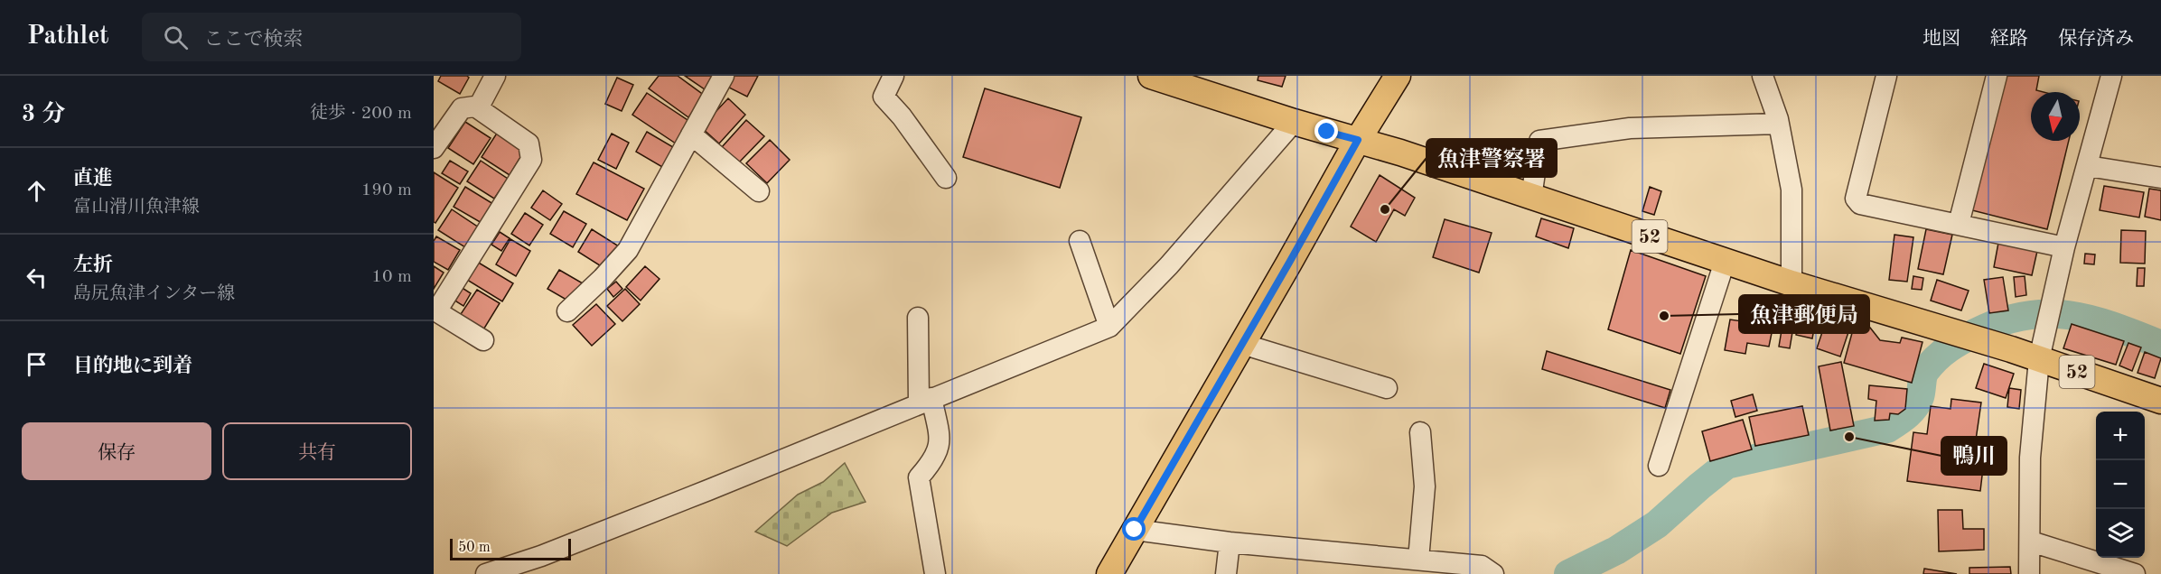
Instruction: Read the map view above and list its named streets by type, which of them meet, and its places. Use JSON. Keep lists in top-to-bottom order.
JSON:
{
  "streets": {
    "main road": ["52"]
  },
  "places": ["魚津警察署", "魚津郵便局", "鴨川"],
  "scale_bar": "50 m",
  "north": "bottom",
  "page": {
    "header": "Pathlet",
    "search": "ここで検索",
    "nav": ["地図", "経路", "保存済み"],
    "heading": ["3 分", "徒歩 · 200 m"],
    "list": [
      ["直進", "富山滑川魚津線", "190 m"],
      ["左折", "島尻魚津インター線", "10 m"],
      "目的地に到着"
    ],
    "buttons": ["保存", "共有"],
    "map_buttons": ["+", "−"],
    "scale": "50 m"
  }
}
